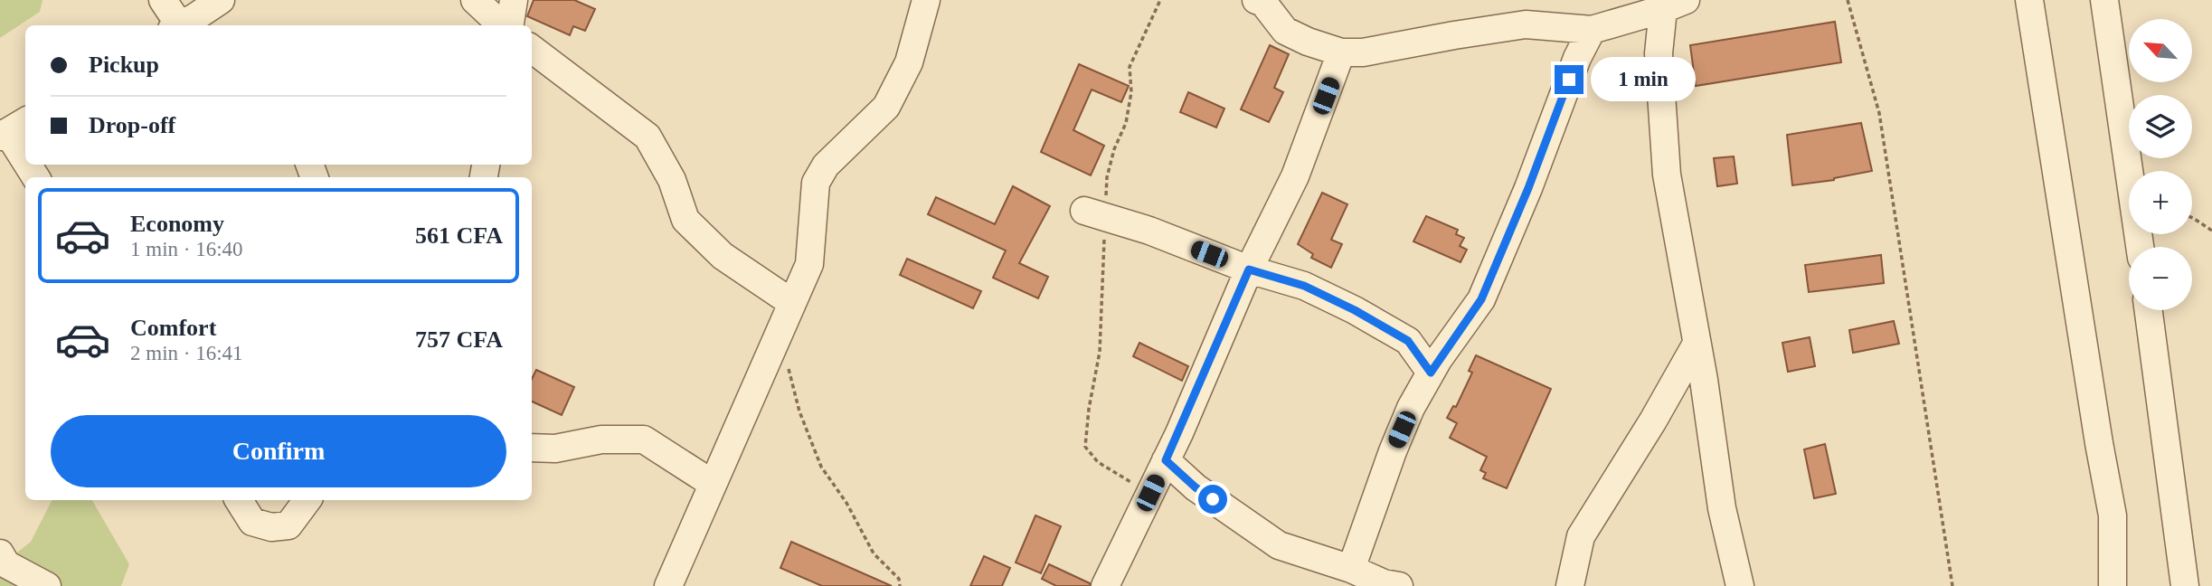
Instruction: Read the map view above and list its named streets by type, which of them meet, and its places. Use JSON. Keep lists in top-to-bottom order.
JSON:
{
  "north": "top left",
  "page": {
    "map_buttons": ["+", "−"],
    "banner": ["Pickup", "Drop-off"],
    "bubble": "1 min",
    "list": [
      {
        "name": "Economy",
        "note": "1 min · 16:40",
        "value": "561 CFA"
      },
      {
        "name": "Comfort",
        "note": "2 min · 16:41",
        "value": "757 CFA"
      }
    ],
    "buttons": "Confirm"
  }
}
